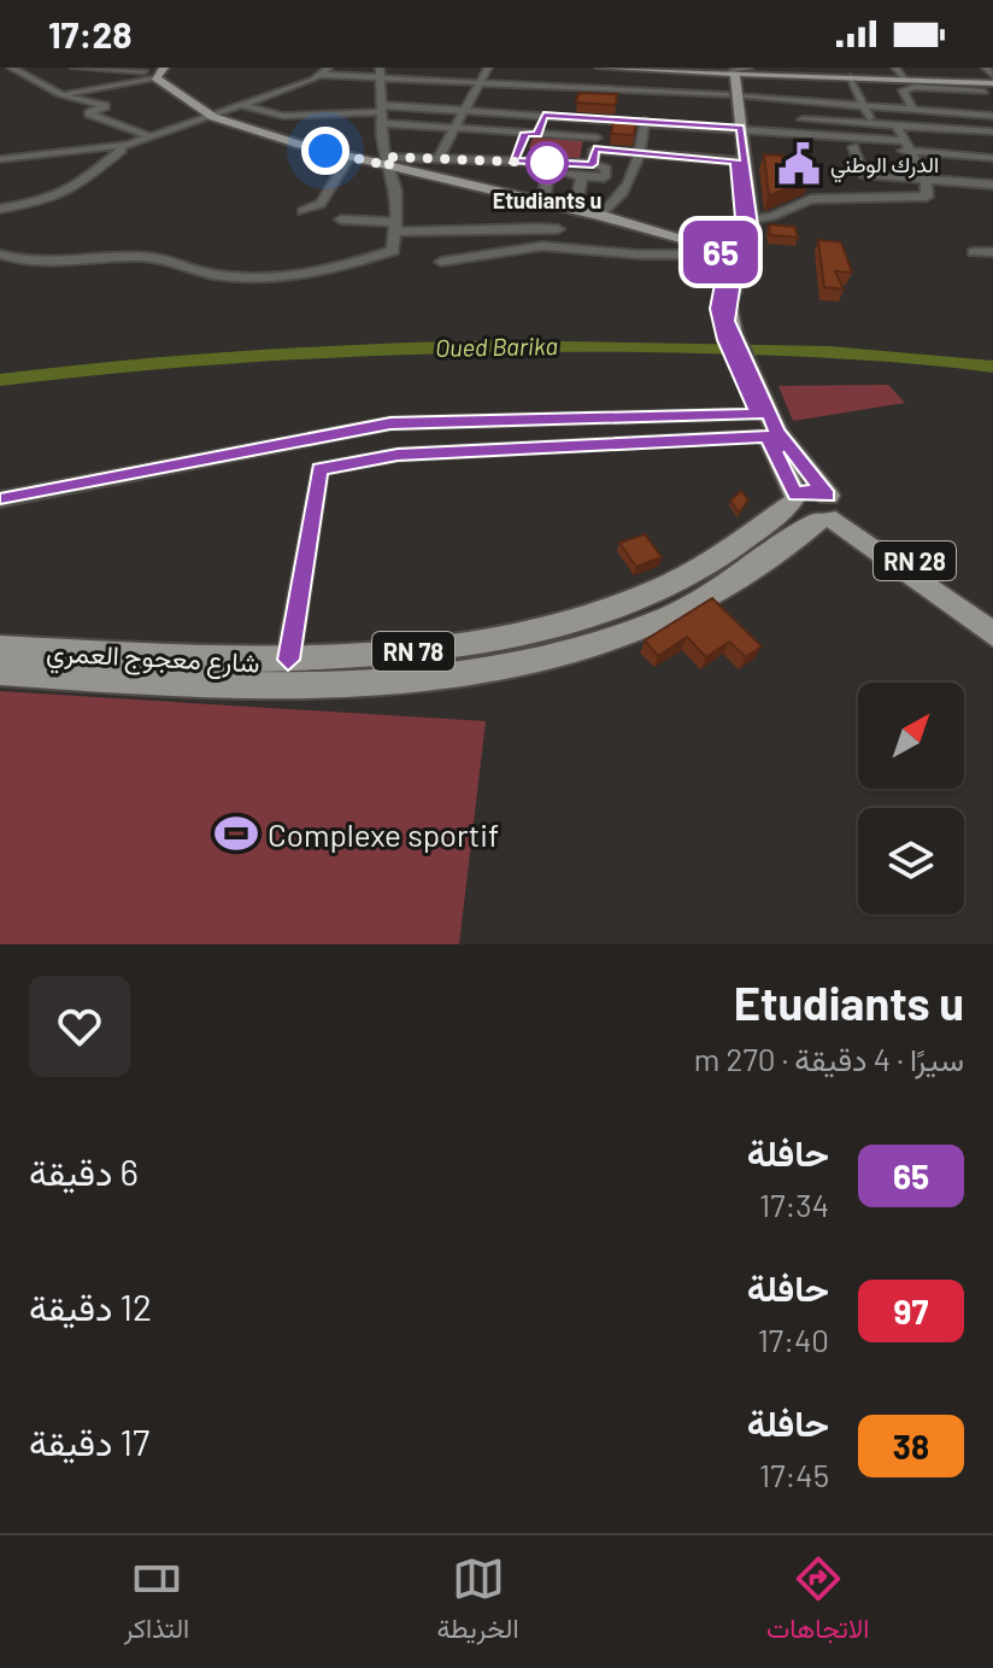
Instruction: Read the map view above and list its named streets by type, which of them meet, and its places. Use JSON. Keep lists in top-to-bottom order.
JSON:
{
  "streets": {
    "main road": ["RN 28", "RN 78", "شارع معجوج العمري"]
  },
  "crossings": [
    ["RN 28", "RN 78"],
    ["RN 28", "شارع معجوج العمري"],
    ["RN 78", "شارع معجوج العمري"]
  ],
  "water": ["Oued Barika"],
  "places": {
    "other": ["Etudiants u"],
    "public building": ["الدرك الوطني"],
    "sports": ["Complexe sportif"]
  },
  "lines": ["bus line 65"],
  "north": "top right",
  "page": {
    "status": "17:28",
    "on_map": "65",
    "heading": ["Etudiants u", "سيرًا · 4 دقيقة · 270 m"],
    "list": [
      {
        "mark": "65",
        "name": "حافلة",
        "note": "17:34",
        "value": "6 دقيقة"
      },
      {
        "mark": "97",
        "name": "حافلة",
        "note": "17:40",
        "value": "12 دقيقة"
      },
      {
        "mark": "38",
        "name": "حافلة",
        "note": "17:45",
        "value": "17 دقيقة"
      }
    ],
    "tabs": ["الاتجاهات", "الخريطة", "التذاكر"]
  }
}
